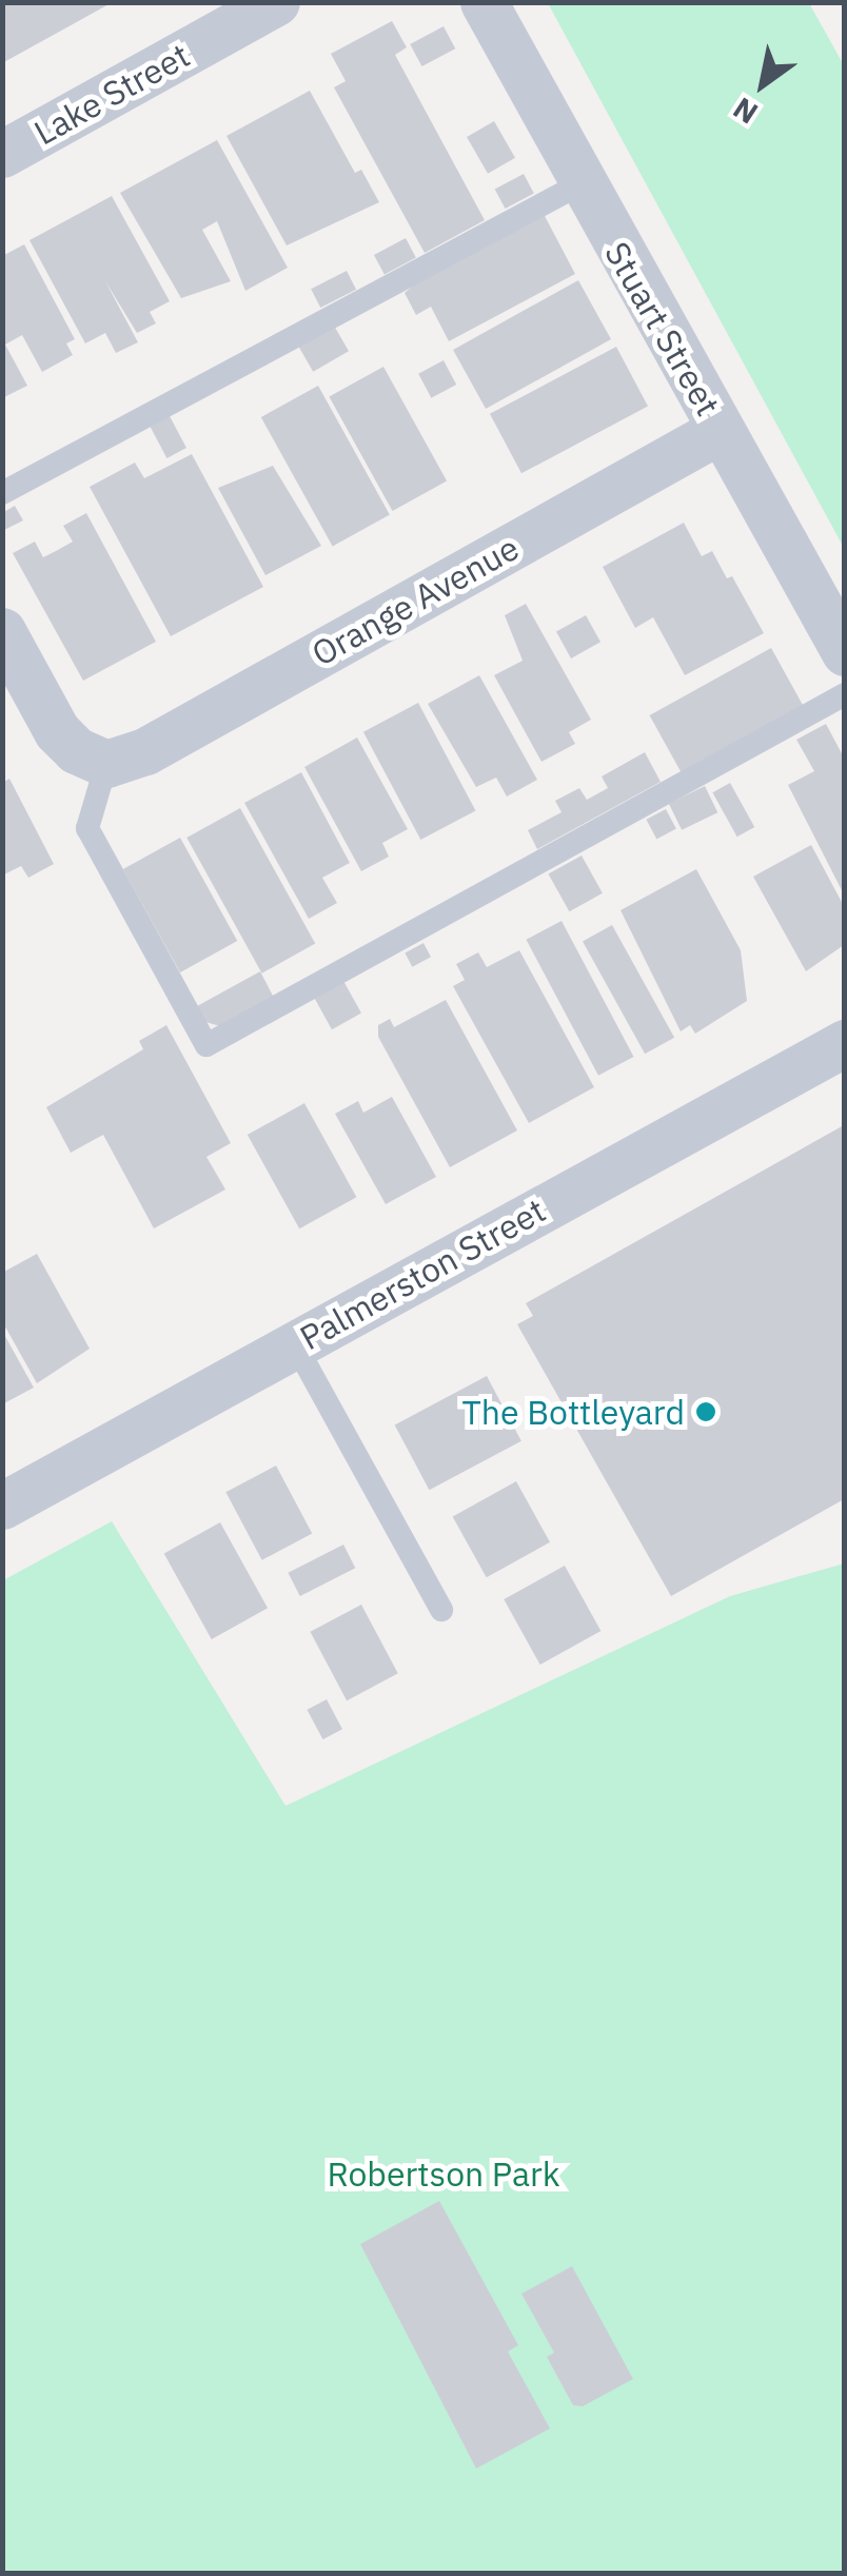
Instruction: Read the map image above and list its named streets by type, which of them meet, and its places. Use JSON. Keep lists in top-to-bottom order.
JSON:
{
  "streets": {
    "street": [
      "Lake Street",
      "Stuart Street",
      "Orange Avenue",
      "Palmerston Street"
    ]
  },
  "crossings": [
    ["Stuart Street", "Orange Avenue"]
  ],
  "parks": ["Robertson Park"],
  "places": ["The Bottleyard"],
  "north": "bottom left"
}
